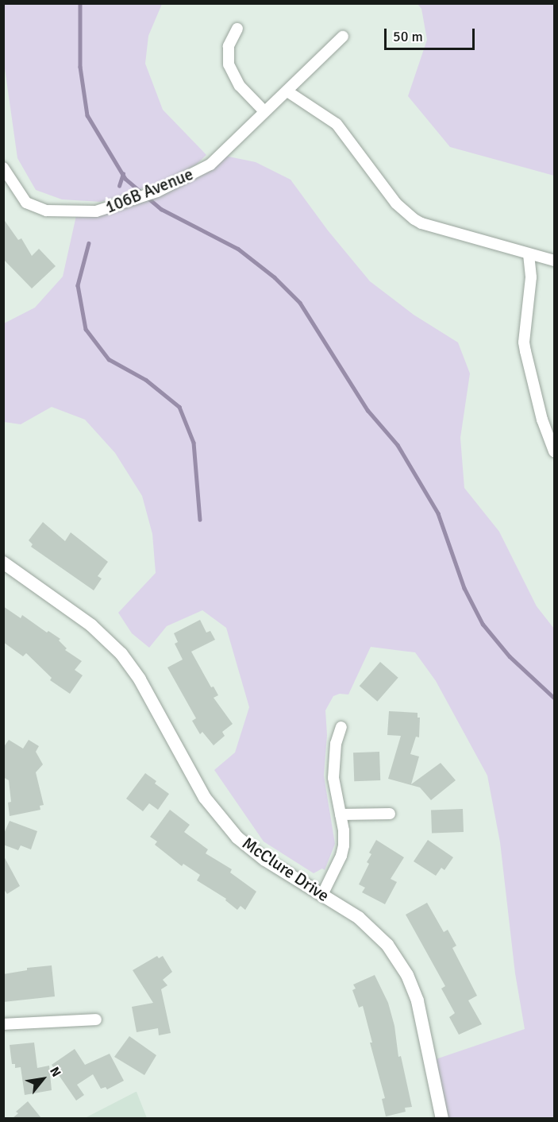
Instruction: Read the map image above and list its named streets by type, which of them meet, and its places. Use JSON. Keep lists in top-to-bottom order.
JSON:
{
  "streets": {
    "street": ["106B Avenue", "McClure Drive"]
  },
  "scale_bar": "50 m",
  "north": "top right"
}
